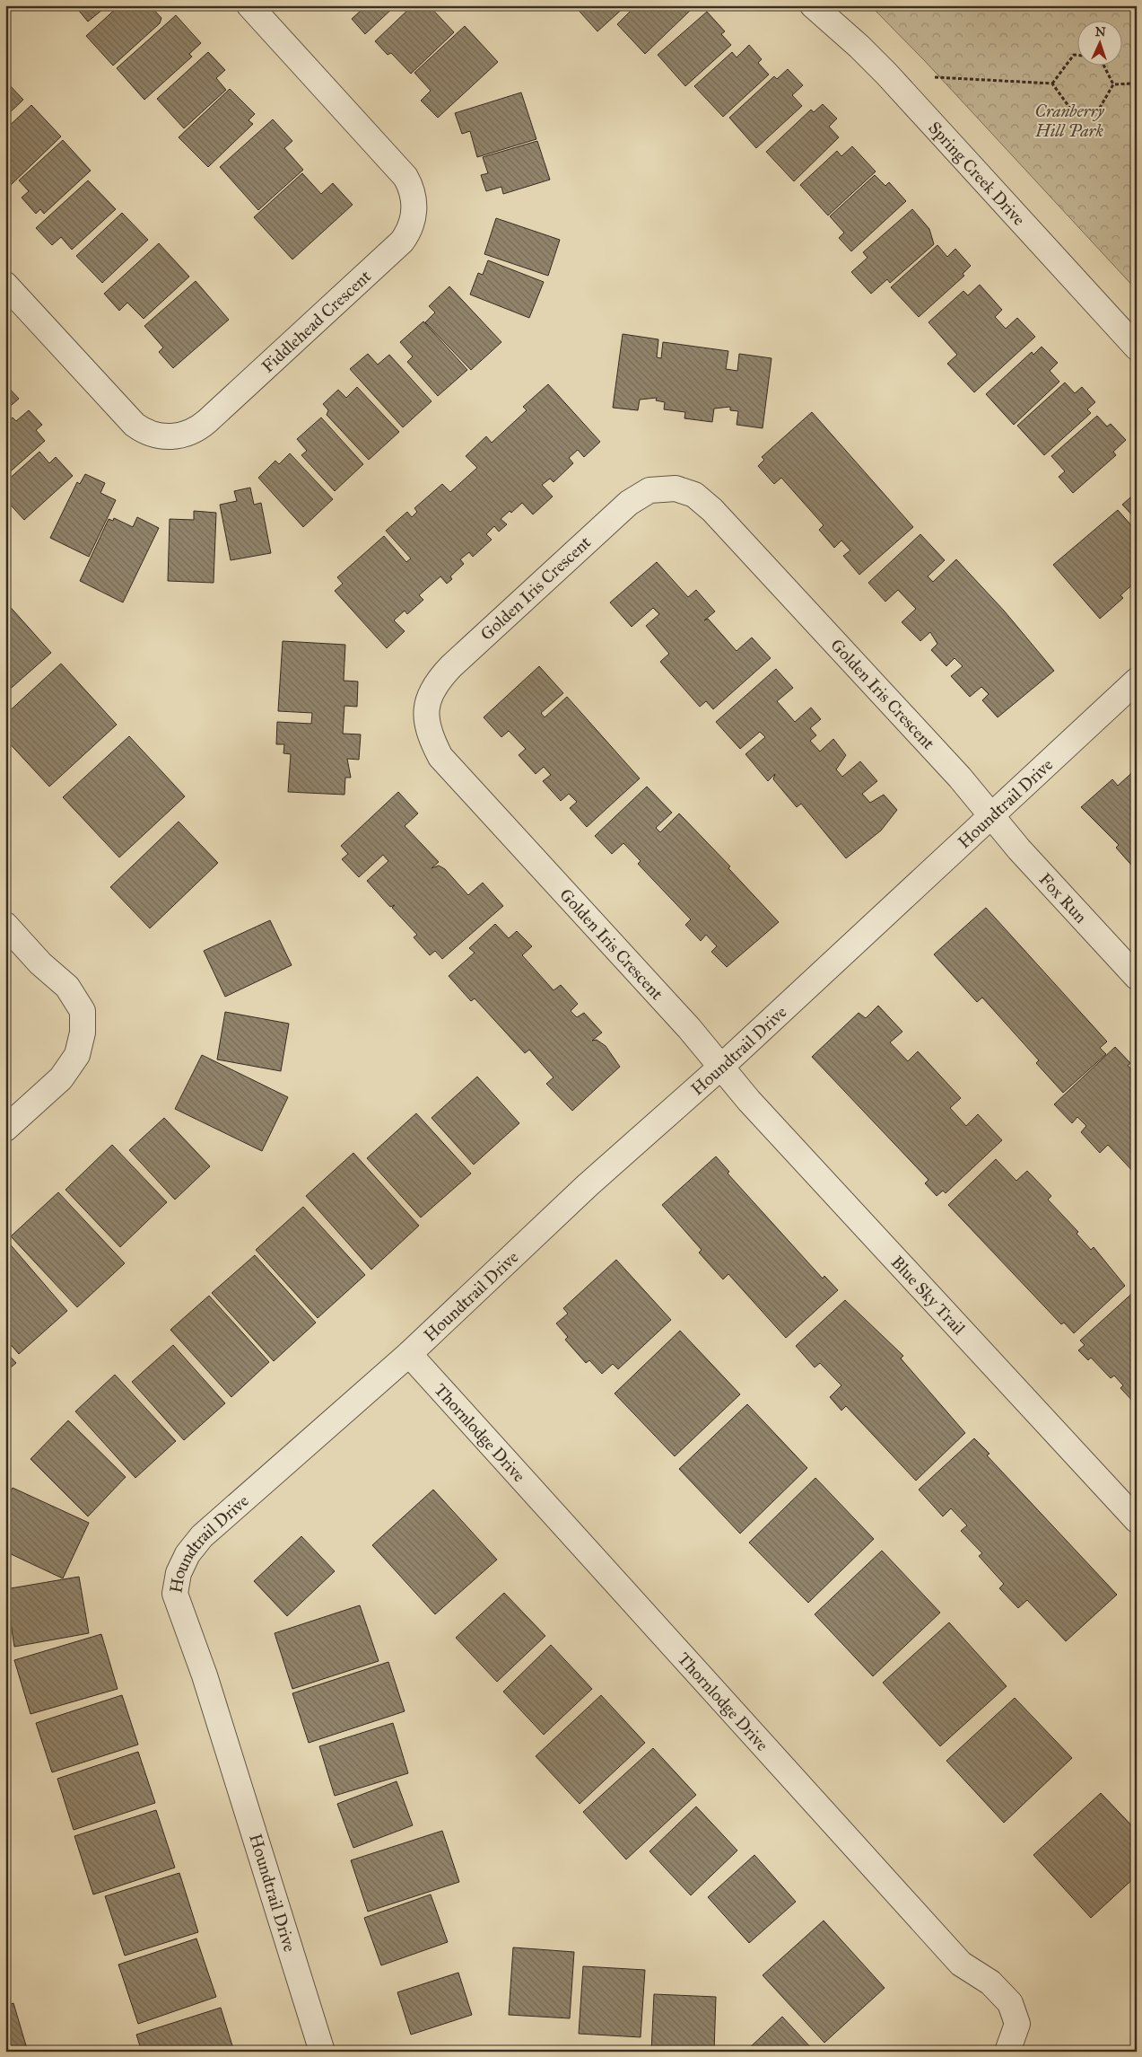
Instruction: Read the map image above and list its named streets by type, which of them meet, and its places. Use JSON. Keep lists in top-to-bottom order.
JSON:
{
  "streets": {
    "street": [
      "Spring Creek Drive",
      "Fiddlehead Crescent",
      "Golden Iris Crescent",
      "Houndtrail Drive",
      "Fox Run",
      "Blue Sky Trail",
      "Thornlodge Drive"
    ]
  },
  "crossings": [
    ["Golden Iris Crescent", "Houndtrail Drive"],
    ["Golden Iris Crescent", "Fox Run"],
    ["Golden Iris Crescent", "Blue Sky Trail"],
    ["Houndtrail Drive", "Fox Run"],
    ["Houndtrail Drive", "Blue Sky Trail"],
    ["Houndtrail Drive", "Thornlodge Drive"]
  ],
  "parks": ["Cranberry Hill Park"],
  "north": "top"
}
